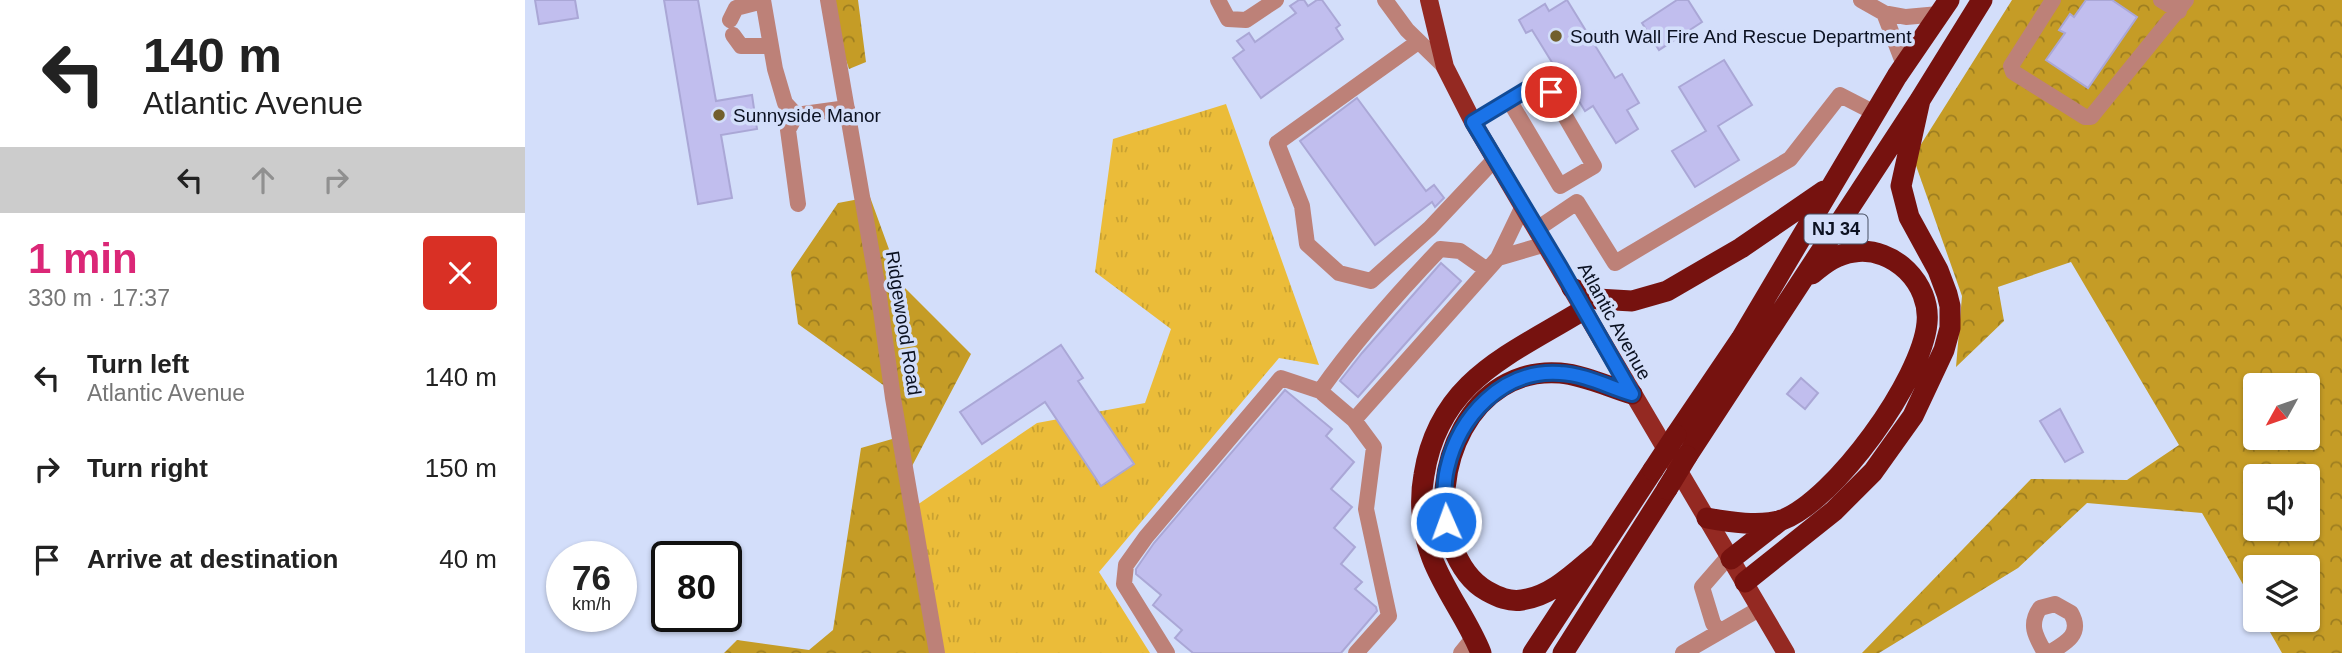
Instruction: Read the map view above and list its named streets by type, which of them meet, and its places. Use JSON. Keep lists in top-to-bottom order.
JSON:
{
  "streets": {
    "highway": ["NJ 34"],
    "main road": ["Atlantic Avenue"],
    "street": ["Ridgewood Road"]
  },
  "places": ["South Wall Fire And Rescue Department", "Sunnyside Manor"],
  "north": "bottom left",
  "page": {
    "turn": ["140 m", "Atlantic Avenue"],
    "heading": ["1 min", "330 m · 17:37"],
    "list": [
      {
        "name": "Turn left",
        "note": "Atlantic Avenue",
        "value": "140 m"
      },
      {
        "name": "Turn right",
        "value": "150 m"
      },
      {
        "name": "Arrive at destination",
        "value": "40 m"
      }
    ],
    "speed": "76 km/h",
    "limit": "80"
  }
}
